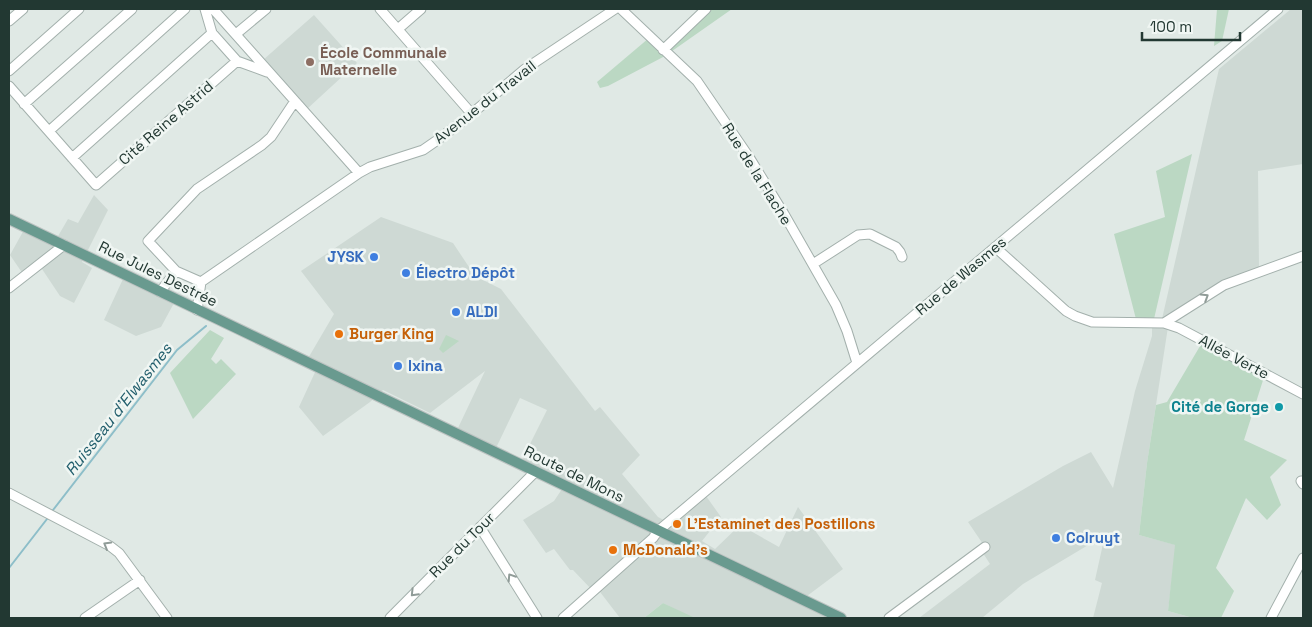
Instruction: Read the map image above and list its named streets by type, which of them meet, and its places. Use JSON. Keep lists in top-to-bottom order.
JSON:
{
  "streets": {
    "main road": ["Rue Jules Destrée", "Route de Mons"],
    "street": [
      "Avenue du Travail",
      "Cité Reine Astrid",
      "Rue de la Flache",
      "Rue de Wasmes",
      "Allée Verte",
      "Rue du Tour"
    ]
  },
  "crossings": [
    ["Rue de la Flache", "Rue de Wasmes"],
    ["Rue Jules Destrée", "Route de Mons"],
    ["Rue de Wasmes", "Route de Mons"],
    ["Route de Mons", "Rue du Tour"]
  ],
  "one_way": ["Rue du Tour"],
  "water": ["Ruisseau d'Elwasmes"],
  "places": [
    "École Communale Maternelle",
    "JYSK",
    "Électro Dépôt",
    "ALDI",
    "Burger King",
    "Ixina",
    "Cité de Gorge",
    "L'Estaminet des Postillons",
    "Colruyt",
    "McDonald's"
  ],
  "scale_bar": "100 m"
}
